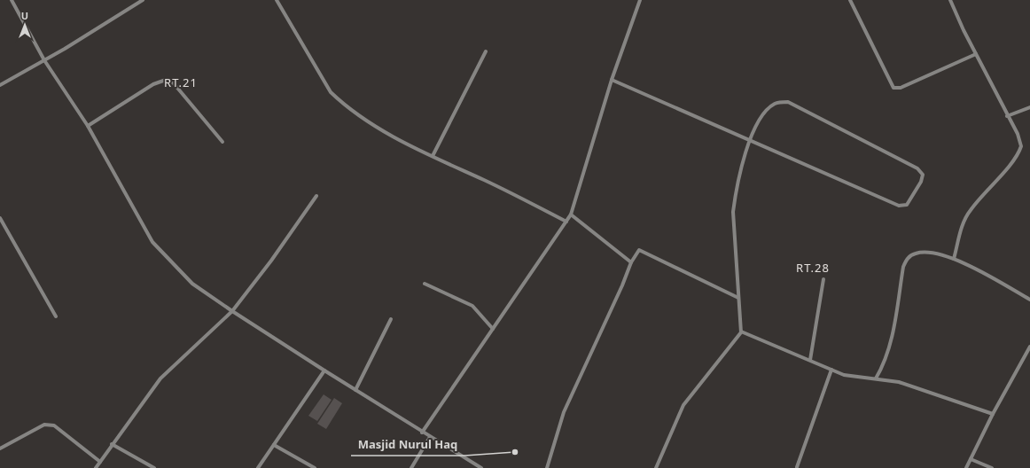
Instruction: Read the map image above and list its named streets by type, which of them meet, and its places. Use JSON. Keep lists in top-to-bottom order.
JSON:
{
  "districts": ["RT.21", "RT.28"],
  "places": ["Masjid Nurul Haq"],
  "north": "top"
}
